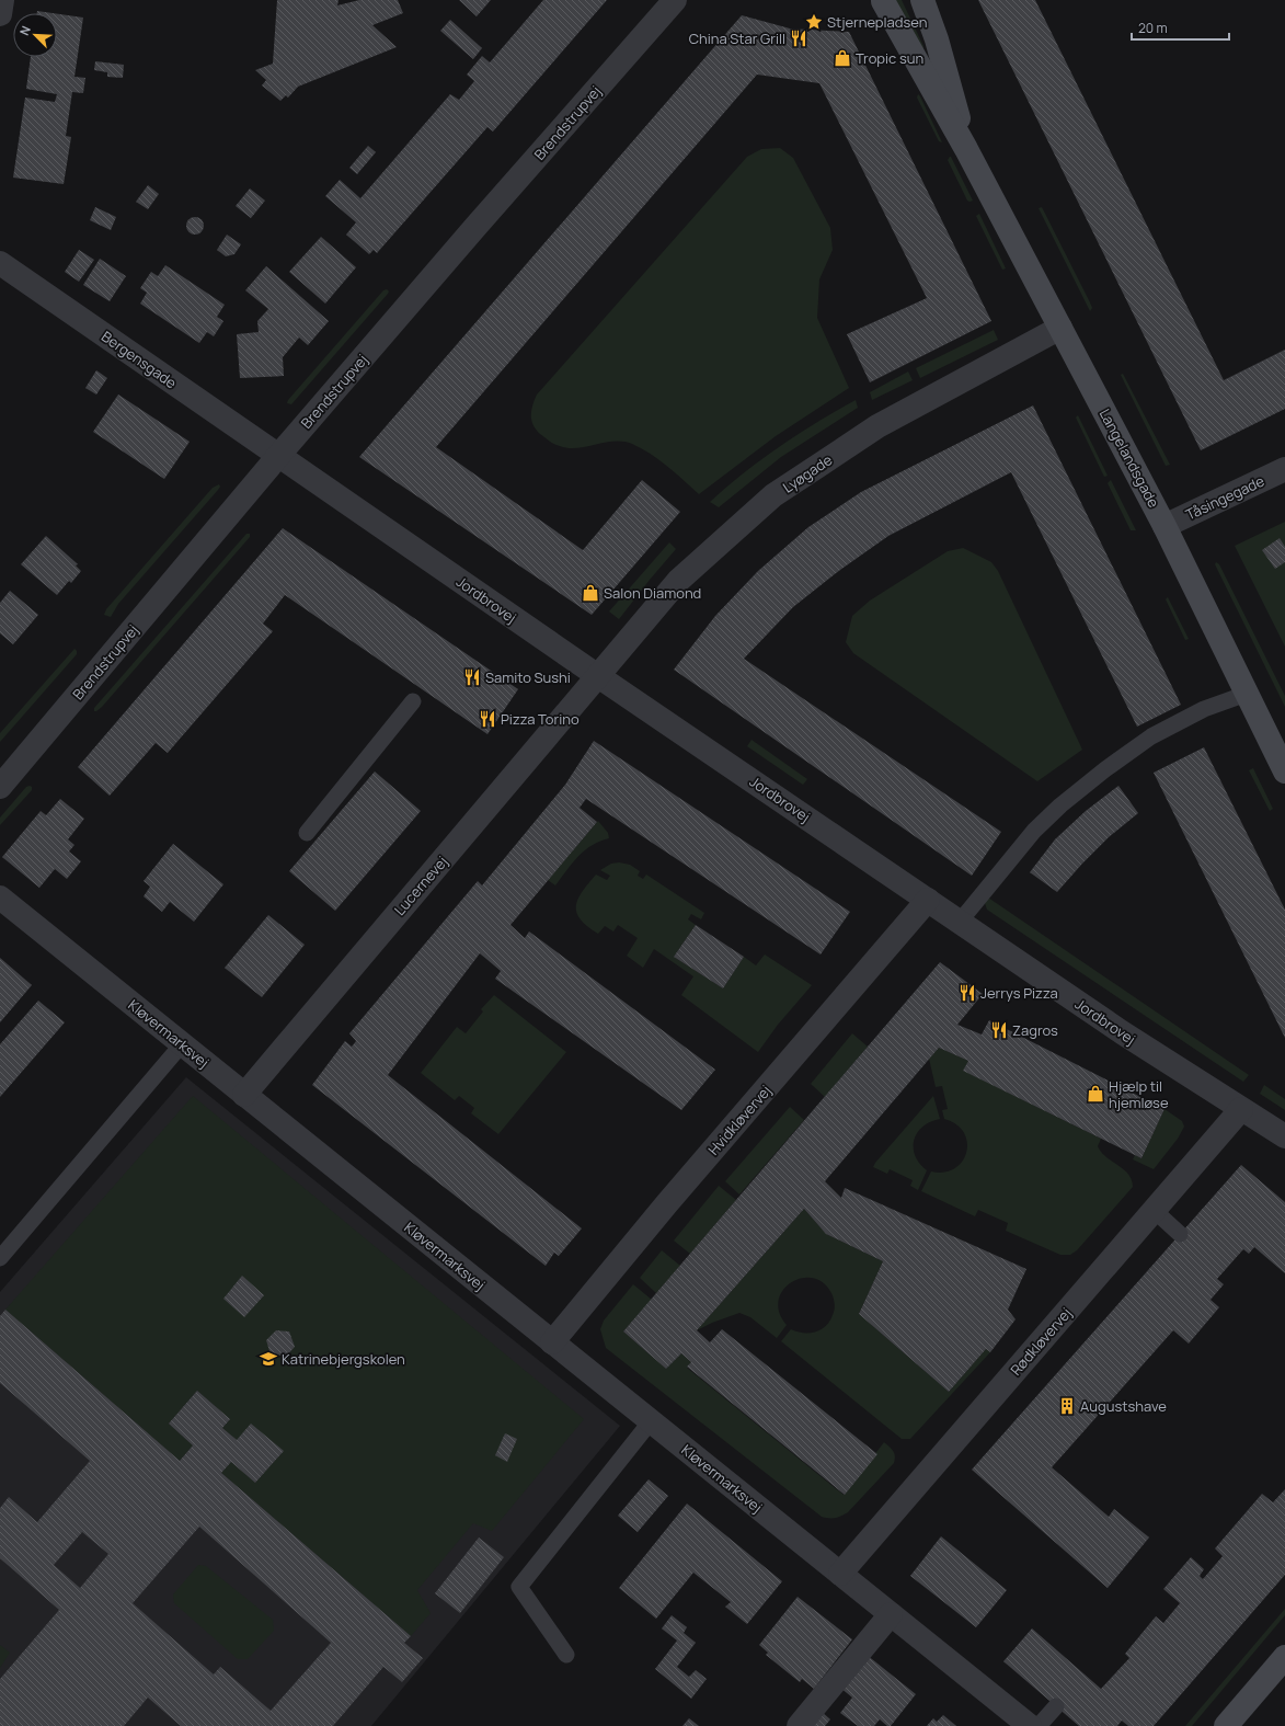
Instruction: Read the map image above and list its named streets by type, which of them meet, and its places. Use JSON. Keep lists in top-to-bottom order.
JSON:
{
  "streets": {
    "street": [
      "Brendstrupvej",
      "Bergensgade",
      "Langelandsgade",
      "Lyøgade",
      "Tåsingegade",
      "Jordbrovej",
      "Lucernevej",
      "Kløvermarksvej",
      "Hvidkløvervej",
      "Rødkløvervej"
    ]
  },
  "crossings": [
    ["Brendstrupvej", "Bergensgade"],
    ["Brendstrupvej", "Jordbrovej"],
    ["Bergensgade", "Jordbrovej"],
    ["Langelandsgade", "Lyøgade"],
    ["Langelandsgade", "Tåsingegade"],
    ["Lyøgade", "Jordbrovej"],
    ["Lyøgade", "Lucernevej"],
    ["Jordbrovej", "Lucernevej"],
    ["Jordbrovej", "Hvidkløvervej"],
    ["Jordbrovej", "Rødkløvervej"],
    ["Lucernevej", "Kløvermarksvej"],
    ["Kløvermarksvej", "Hvidkløvervej"],
    ["Kløvermarksvej", "Rødkløvervej"]
  ],
  "places": {
    "place": ["Stjernepladsen"],
    "restaurant": [
      "China Star Grill",
      "Samito Sushi",
      "Pizza Torino",
      "Jerrys Pizza",
      "Zagros"
    ],
    "shop": ["Tropic sun", "Salon Diamond", "Hjælp til hjemløse"],
    "school or university": ["Katrinebjergskolen"],
    "building": ["Augustshave"]
  },
  "scale_bar": "20 m",
  "north": "top left"
}
